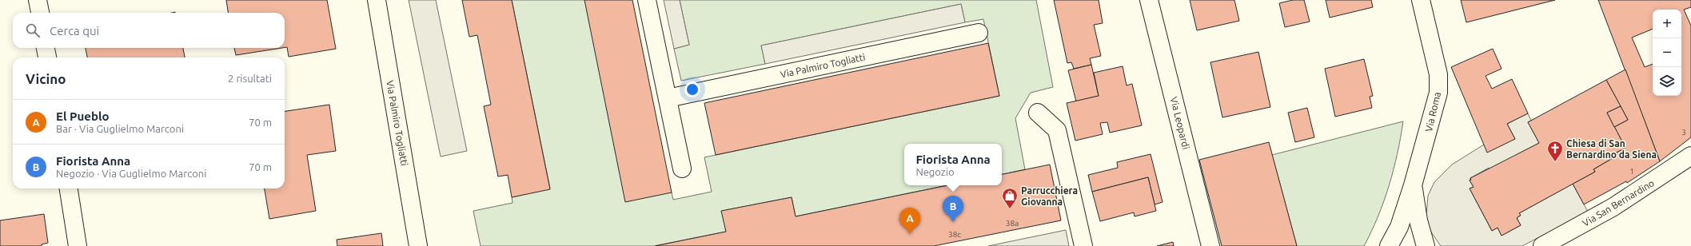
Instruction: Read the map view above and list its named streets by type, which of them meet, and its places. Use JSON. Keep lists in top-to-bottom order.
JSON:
{
  "streets": {
    "street": [
      "Via Palmiro Togliatti",
      "Via Roma",
      "Via Leopardi",
      "Via San Bernardino"
    ]
  },
  "places": {
    "church": ["Chiesa di San Bernardino da Siena"],
    "shop": ["Parrucchiera Giovanna"]
  },
  "house_numbers": [
    "3",
    "1",
    "38a",
    "38c"
  ],
  "page": {
    "map_buttons": ["+", "−"],
    "search": "Cerca qui",
    "heading": ["Vicino", "2 risultati"],
    "list": [
      {
        "mark": "A",
        "name": "El Pueblo",
        "note": "Bar · Via Guglielmo Marconi",
        "value": "70 m"
      },
      {
        "mark": "B",
        "name": "Fiorista Anna",
        "note": "Negozio · Via Guglielmo Marconi",
        "value": "70 m"
      }
    ],
    "popup": ["Fiorista Anna", "Negozio"],
    "pins": ["B", "A"]
  }
}
